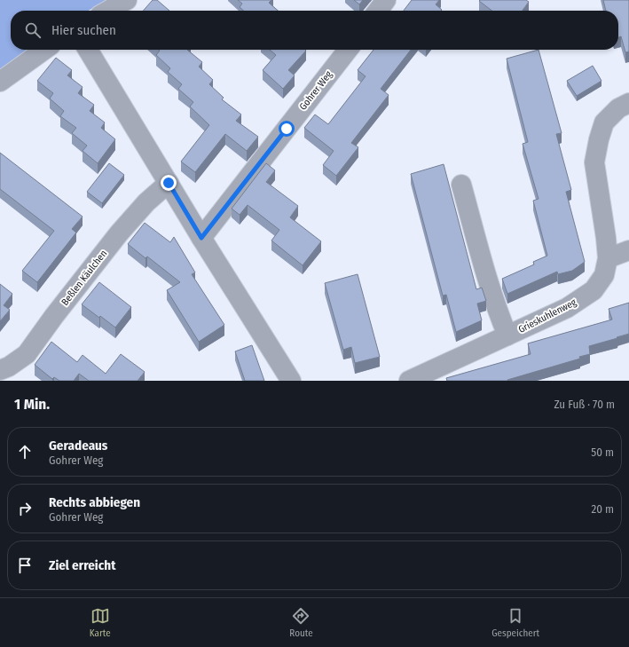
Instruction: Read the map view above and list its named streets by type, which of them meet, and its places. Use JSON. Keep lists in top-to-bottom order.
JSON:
{
  "streets": {
    "street": ["Gohrer Weg", "Beßlen Käulchen", "Grieskuhlenweg"]
  },
  "page": {
    "search": "Hier suchen",
    "heading": ["1 Min.", "Zu Fuß · 70 m"],
    "list": [
      ["Geradeaus", "Gohrer Weg", "50 m"],
      ["Rechts abbiegen", "Gohrer Weg", "20 m"],
      "Ziel erreicht"
    ],
    "nav": ["Karte", "Route", "Gespeichert"]
  }
}
